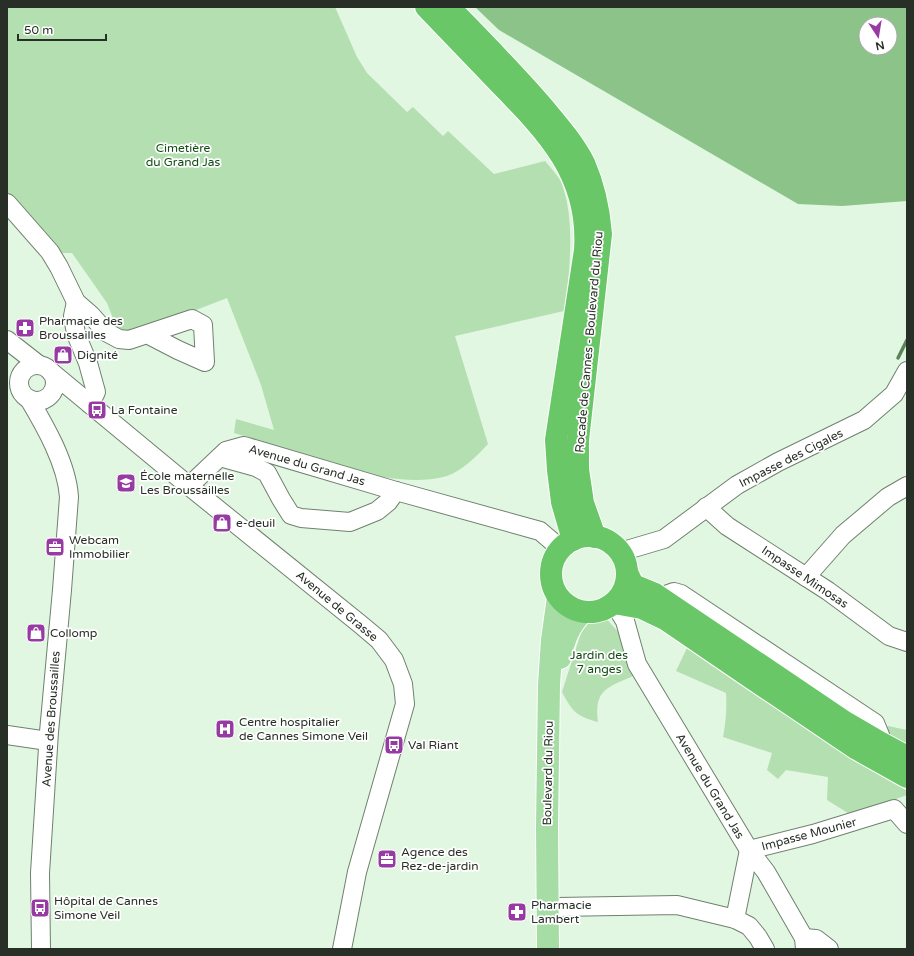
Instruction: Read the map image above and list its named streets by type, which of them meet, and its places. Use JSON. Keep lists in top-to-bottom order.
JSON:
{
  "streets": {
    "highway": ["Rocade de Cannes - Boulevard du Riou"],
    "main road": ["Boulevard du Riou"],
    "street": [
      "Impasse des Cigales",
      "Avenue du Grand Jas",
      "Impasse Mimosas",
      "Avenue de Grasse",
      "Avenue des Broussailles",
      "Impasse Mounier"
    ]
  },
  "crossings": [
    ["Rocade de Cannes - Boulevard du Riou", "Impasse des Cigales"],
    ["Rocade de Cannes - Boulevard du Riou", "Avenue du Grand Jas"],
    ["Rocade de Cannes - Boulevard du Riou", "Boulevard du Riou"],
    ["Impasse des Cigales", "Avenue du Grand Jas"],
    ["Impasse des Cigales", "Impasse Mimosas"],
    ["Impasse des Cigales", "Boulevard du Riou"],
    ["Avenue du Grand Jas", "Avenue de Grasse"],
    ["Avenue du Grand Jas", "Boulevard du Riou"],
    ["Avenue du Grand Jas", "Impasse Mounier"],
    ["Avenue de Grasse", "Avenue des Broussailles"]
  ],
  "parks": ["Cimetière du Grand Jas", "Jardin des 7 anges"],
  "places": {
    "pharmacy": ["Pharmacie des Broussailles", "Pharmacie Lambert"],
    "shop": ["Dignité", "e-deuil", "Collomp"],
    "bus stop": ["La Fontaine", "Val Riant", "Hôpital de Cannes Simone Veil"],
    "school or university": ["École maternelle Les Broussailles"],
    "office": ["Webcam Immobilier", "Agence des Rez-de-jardin"],
    "hospital": ["Centre hospitalier de Cannes Simone Veil"]
  },
  "scale_bar": "50 m",
  "north": "bottom"
}
